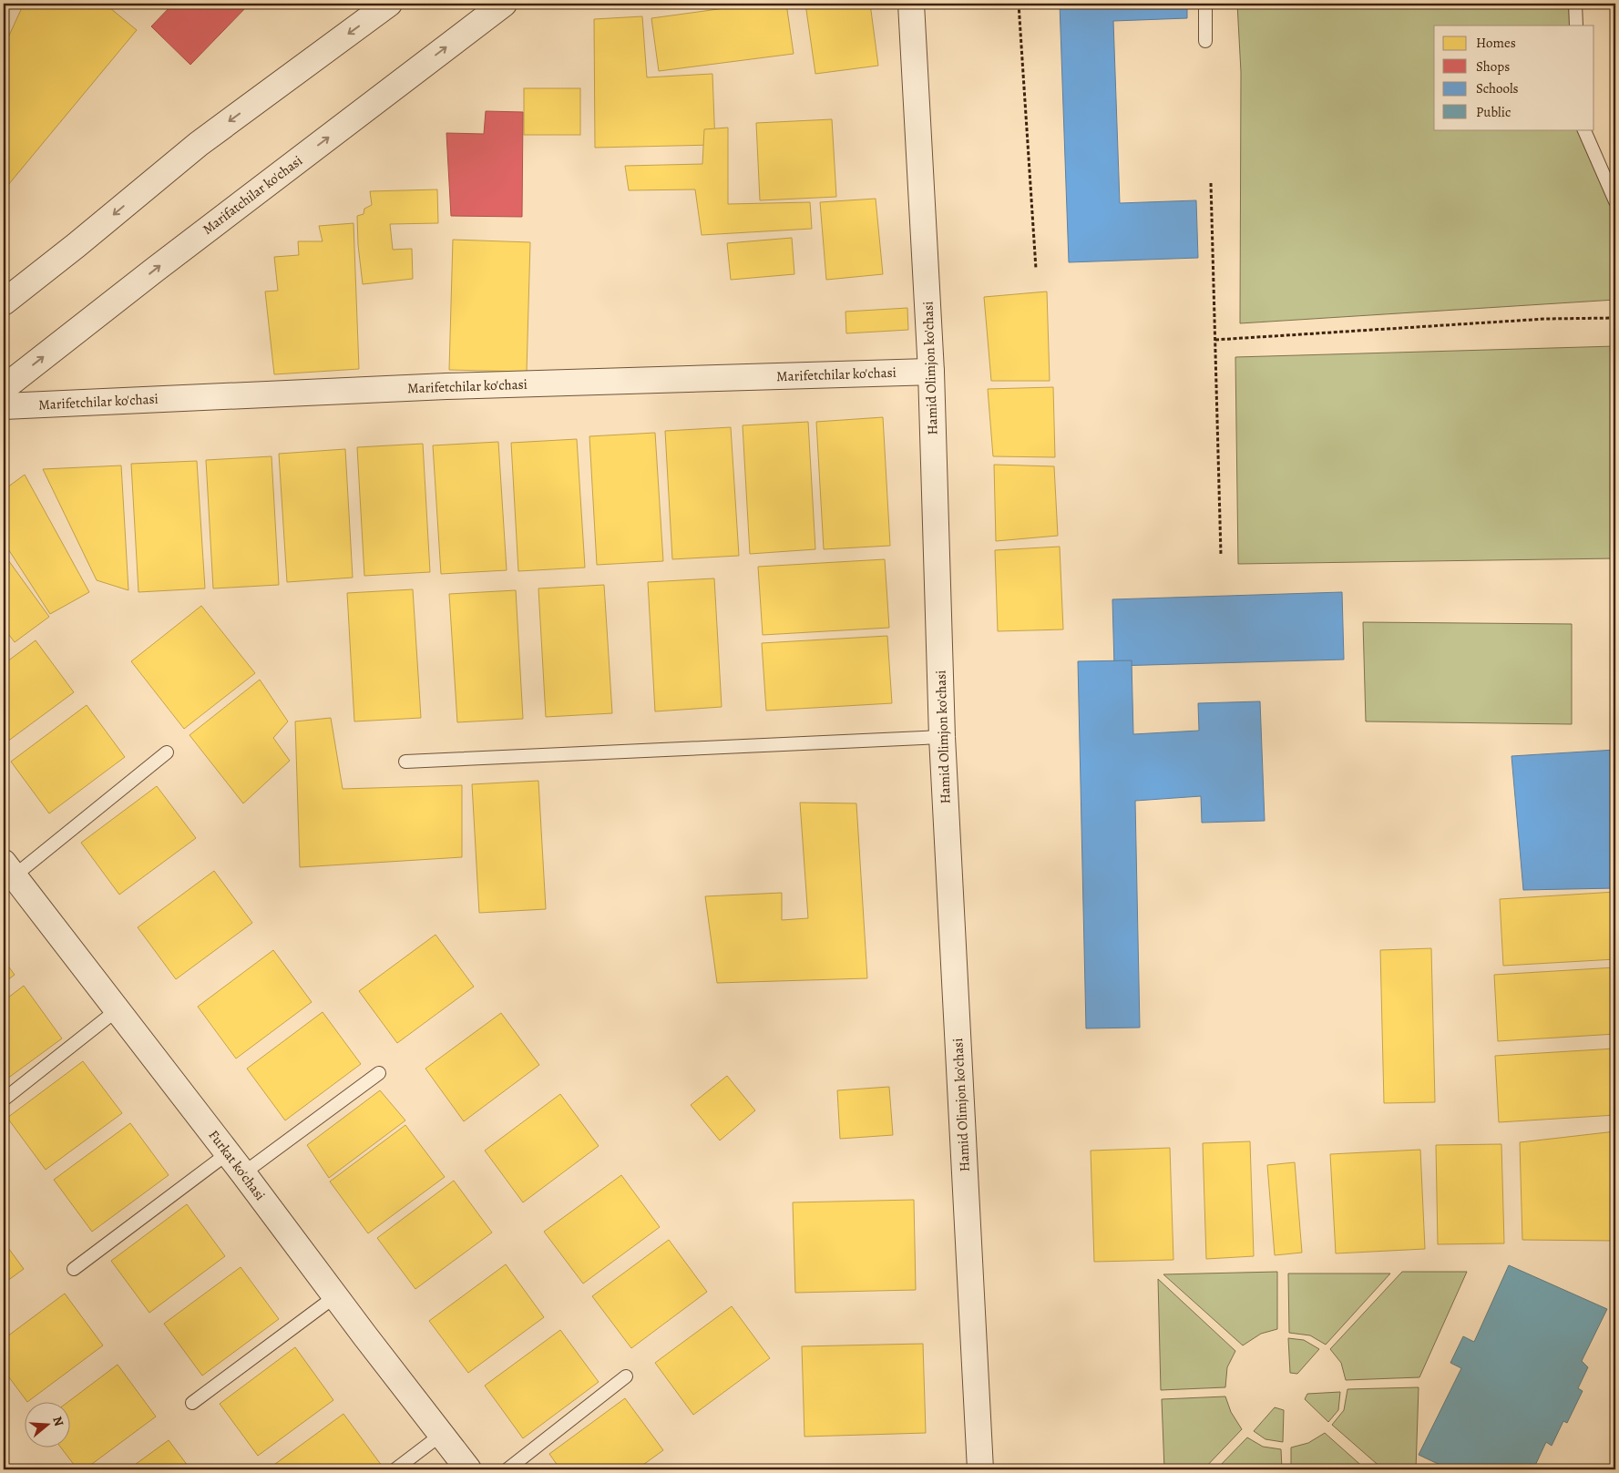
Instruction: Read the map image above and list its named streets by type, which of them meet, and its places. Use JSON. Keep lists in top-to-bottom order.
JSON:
{
  "streets": {
    "street": [
      "Marifatchilar ko'chasi",
      "Hamid Olimjon ko'chasi",
      "Marifetchilar ko'chasi",
      "Furkat ko'chasi"
    ]
  },
  "crossings": [
    ["Hamid Olimjon ko'chasi", "Marifetchilar ko'chasi"]
  ],
  "legend": [
    "Homes",
    "Shops",
    "Schools",
    "Public"
  ],
  "north": "right"
}
